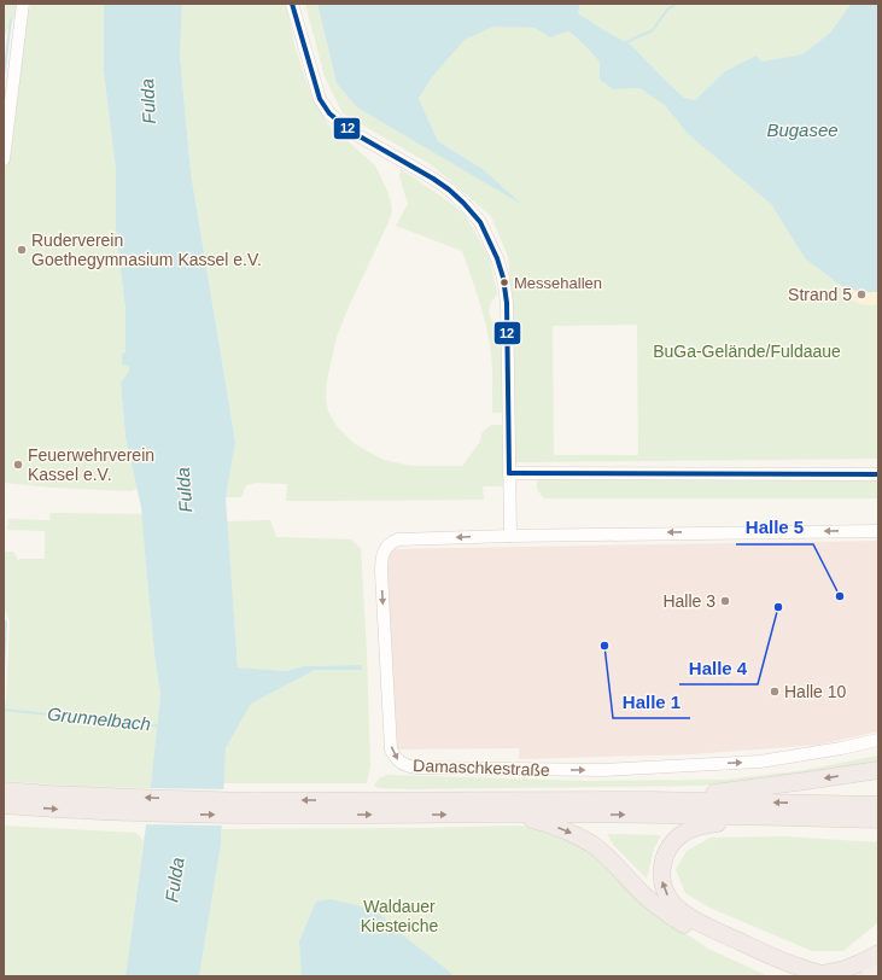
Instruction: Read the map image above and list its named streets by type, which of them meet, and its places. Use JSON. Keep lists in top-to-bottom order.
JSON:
{
  "streets": {
    "street": ["Damaschkestraße"]
  },
  "water": ["Fulda", "Bugasee", "Grunnelbach"],
  "parks": ["BuGa-Gelände/Fuldaaue", "Waldauer Kiesteiche"],
  "places": [
    "Ruderverein Goethegymnasium Kassel e.V.",
    "Messehallen",
    "Strand 5",
    "Feuerwehrverein Kassel e.V.",
    "Halle 5",
    "Halle 3",
    "Halle 4",
    "Halle 1",
    "Halle 10"
  ],
  "lines": ["transit line 12"]
}
